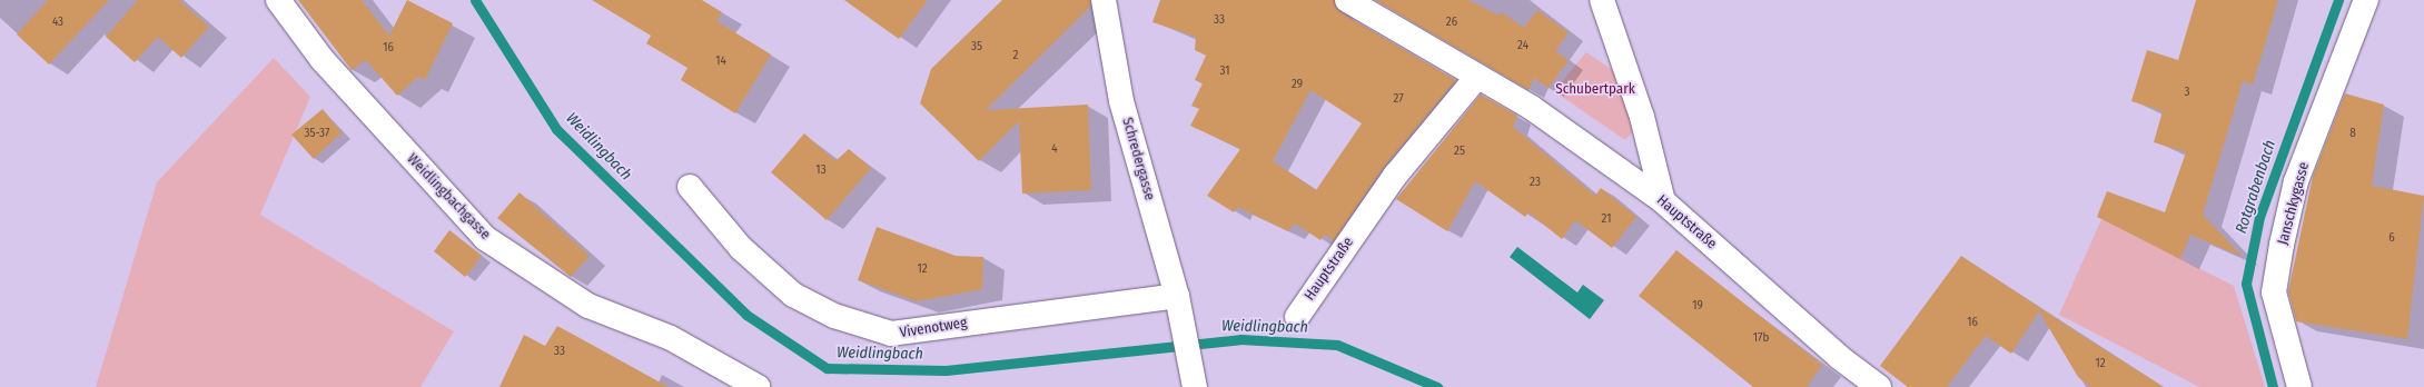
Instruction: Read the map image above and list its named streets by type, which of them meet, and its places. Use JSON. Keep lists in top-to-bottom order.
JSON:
{
  "streets": {
    "street": [
      "Schredergasse",
      "Weidlingbachgasse",
      "Janschkygasse",
      "Hauptstraße",
      "Vivenotweg"
    ]
  },
  "crossings": [
    ["Schredergasse", "Vivenotweg"]
  ],
  "water": ["Weidlingbach", "Rotgrabenbach"],
  "parks": ["Schubertpark"],
  "house_numbers": [
    "33",
    "43",
    "26",
    "24",
    "35",
    "16",
    "2",
    "14",
    "31",
    "29",
    "3",
    "27",
    "35-37",
    "8",
    "4",
    "25",
    "13",
    "23",
    "21",
    "6",
    "12",
    "19",
    "16",
    "17b",
    "33",
    "12"
  ]
}
